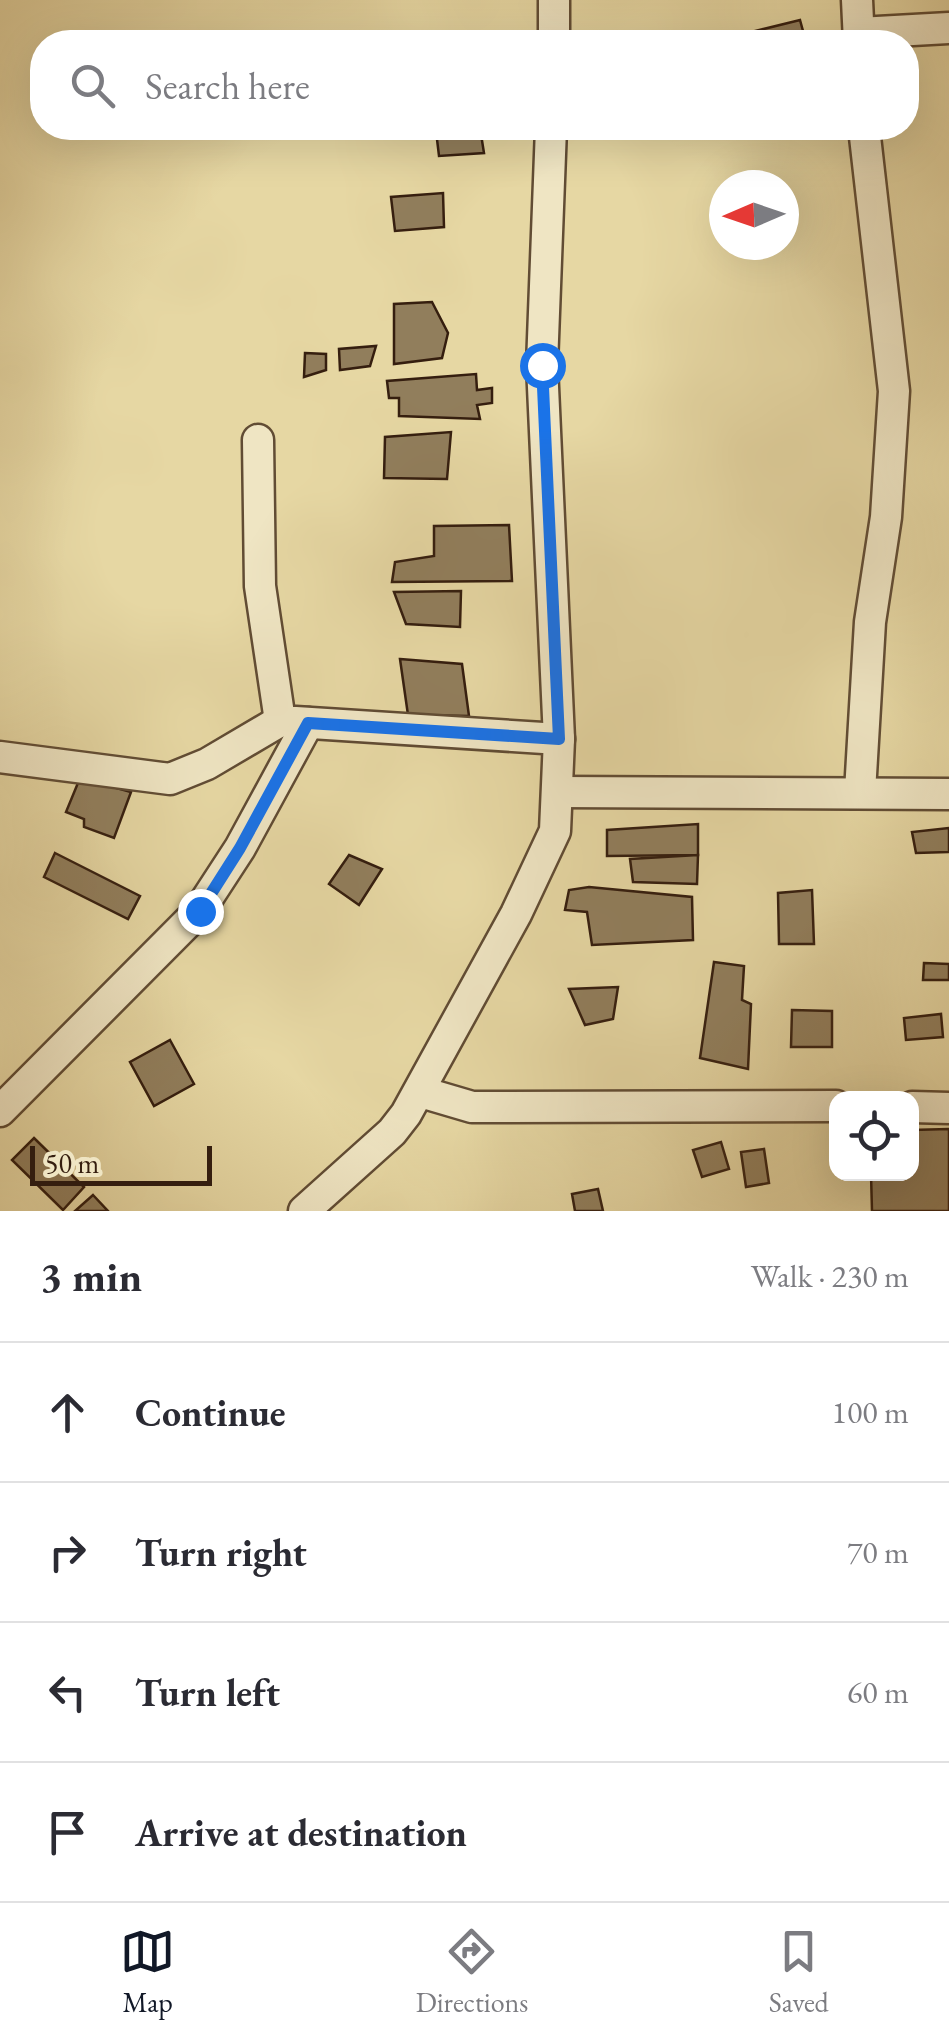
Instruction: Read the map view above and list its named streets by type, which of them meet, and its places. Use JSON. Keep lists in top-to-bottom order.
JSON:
{
  "scale_bar": "50 m",
  "north": "left",
  "page": {
    "search": "Search here",
    "scale": "50 m",
    "heading": ["3 min", "Walk · 230 m"],
    "list": [
      ["Continue", "100 m"],
      ["Turn right", "70 m"],
      ["Turn left", "60 m"],
      "Arrive at destination"
    ],
    "nav": ["Map", "Directions", "Saved"]
  }
}
